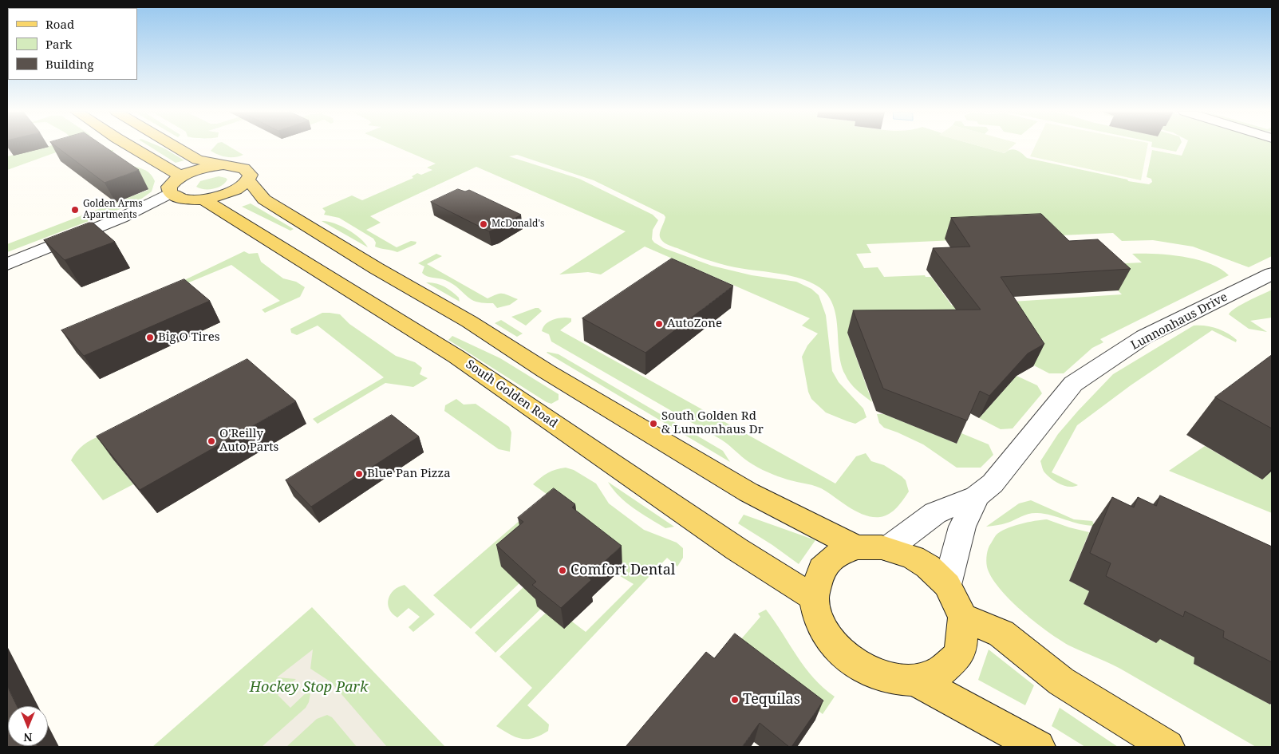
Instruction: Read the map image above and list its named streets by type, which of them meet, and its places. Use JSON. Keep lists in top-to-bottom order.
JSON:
{
  "streets": {
    "main road": ["South Golden Road"],
    "street": ["Lunnonhaus Drive"]
  },
  "crossings": [
    ["Lunnonhaus Drive", "South Golden Road"]
  ],
  "parks": ["Hockey Stop Park"],
  "places": [
    "Golden Arms Apartments",
    "McDonald's",
    "AutoZone",
    "Big O Tires",
    "South Golden Rd & Lunnonhaus Dr",
    "O'Reilly Auto Parts",
    "Blue Pan Pizza",
    "Comfort Dental",
    "Tequilas"
  ],
  "legend": ["Road", "Park", "Building"],
  "north": "bottom"
}
